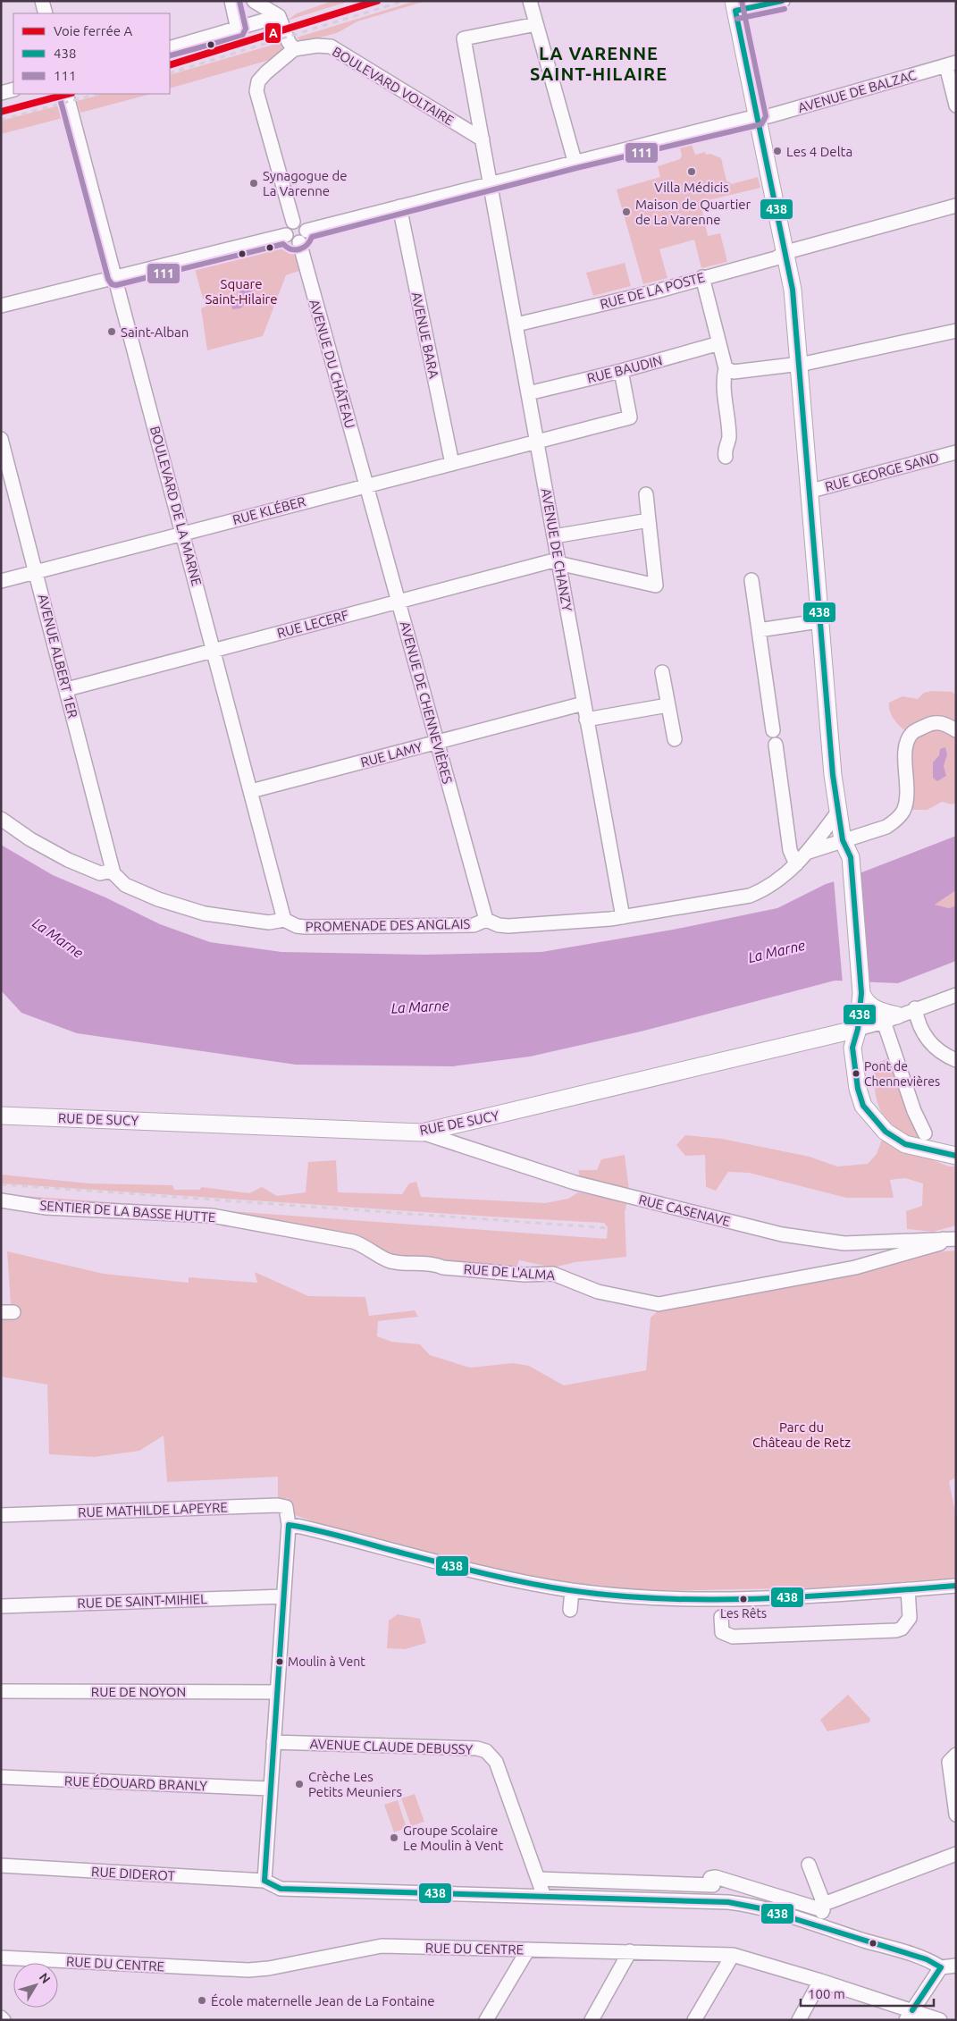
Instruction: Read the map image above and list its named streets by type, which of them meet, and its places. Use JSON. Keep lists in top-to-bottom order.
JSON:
{
  "streets": {
    "main road": ["RUE DE SUCY"],
    "street": [
      "BOULEVARD VOLTAIRE",
      "AVENUE DE BALZAC",
      "RUE DE LA POSTE",
      "AVENUE BARA",
      "AVENUE DU CHÂTEAU",
      "RUE BAUDIN",
      "RUE GEORGE SAND",
      "BOULEVARD DE LA MARNE",
      "RUE KLÉBER",
      "AVENUE DE CHANZY",
      "RUE LECERF",
      "AVENUE ALBERT 1ER",
      "AVENUE DE CHENNEVIÈRES",
      "RUE LAMY",
      "PROMENADE DES ANGLAIS",
      "RUE CASENAVE",
      "SENTIER DE LA BASSE HUTTE",
      "RUE DE L'ALMA",
      "RUE MATHILDE LAPEYRE",
      "RUE DE SAINT-MIHIEL",
      "RUE DE NOYON",
      "AVENUE CLAUDE DEBUSSY",
      "RUE ÉDOUARD BRANLY",
      "RUE DIDEROT",
      "RUE DU CENTRE"
    ]
  },
  "crossings": [
    ["AVENUE DE BALZAC", "AVENUE BARA"],
    ["AVENUE DE BALZAC", "AVENUE DU CHÂTEAU"],
    ["AVENUE DE BALZAC", "AVENUE DE CHANZY"],
    ["RUE DE LA POSTE", "AVENUE DE CHANZY"],
    ["AVENUE BARA", "RUE KLÉBER"],
    ["AVENUE DU CHÂTEAU", "RUE KLÉBER"],
    ["AVENUE DU CHÂTEAU", "AVENUE DE CHENNEVIÈRES"],
    ["RUE BAUDIN", "RUE KLÉBER"],
    ["RUE BAUDIN", "AVENUE DE CHANZY"],
    ["BOULEVARD DE LA MARNE", "RUE KLÉBER"],
    ["BOULEVARD DE LA MARNE", "RUE LECERF"],
    ["BOULEVARD DE LA MARNE", "RUE LAMY"],
    ["BOULEVARD DE LA MARNE", "PROMENADE DES ANGLAIS"],
    ["RUE KLÉBER", "AVENUE DE CHANZY"],
    ["RUE KLÉBER", "AVENUE ALBERT 1ER"],
    ["RUE KLÉBER", "AVENUE DE CHENNEVIÈRES"],
    ["AVENUE DE CHANZY", "RUE LECERF"],
    ["AVENUE DE CHANZY", "RUE LAMY"],
    ["AVENUE DE CHANZY", "PROMENADE DES ANGLAIS"],
    ["RUE LECERF", "AVENUE ALBERT 1ER"],
    ["RUE LECERF", "AVENUE DE CHENNEVIÈRES"],
    ["AVENUE ALBERT 1ER", "PROMENADE DES ANGLAIS"],
    ["AVENUE DE CHENNEVIÈRES", "RUE LAMY"],
    ["AVENUE DE CHENNEVIÈRES", "PROMENADE DES ANGLAIS"],
    ["RUE DE SUCY", "RUE CASENAVE"],
    ["RUE CASENAVE", "RUE DE L'ALMA"],
    ["SENTIER DE LA BASSE HUTTE", "RUE DE L'ALMA"],
    ["AVENUE CLAUDE DEBUSSY", "RUE DIDEROT"]
  ],
  "districts": ["LA VARENNE SAINT-HILAIRE"],
  "water": ["La Marne"],
  "parks": ["Square Saint-Hilaire", "Parc du Château de Retz"],
  "places": [
    "Les 4 Delta",
    "Villa Médicis",
    "Synagogue de La Varenne",
    "Maison de Quartier de La Varenne",
    "Saint-Alban",
    "Pont de Chennevières",
    "Les Rêts",
    "Moulin à Vent",
    "Crèche Les Petits Meuniers",
    "Groupe Scolaire Le Moulin à Vent",
    "École maternelle Jean de La Fontaine"
  ],
  "lines": ["rail line A", "transit line 438", "transit line 111"],
  "legend": ["Voie ferrée A", "438", "111"],
  "scale_bar": "100 m",
  "north": "top right"
}
